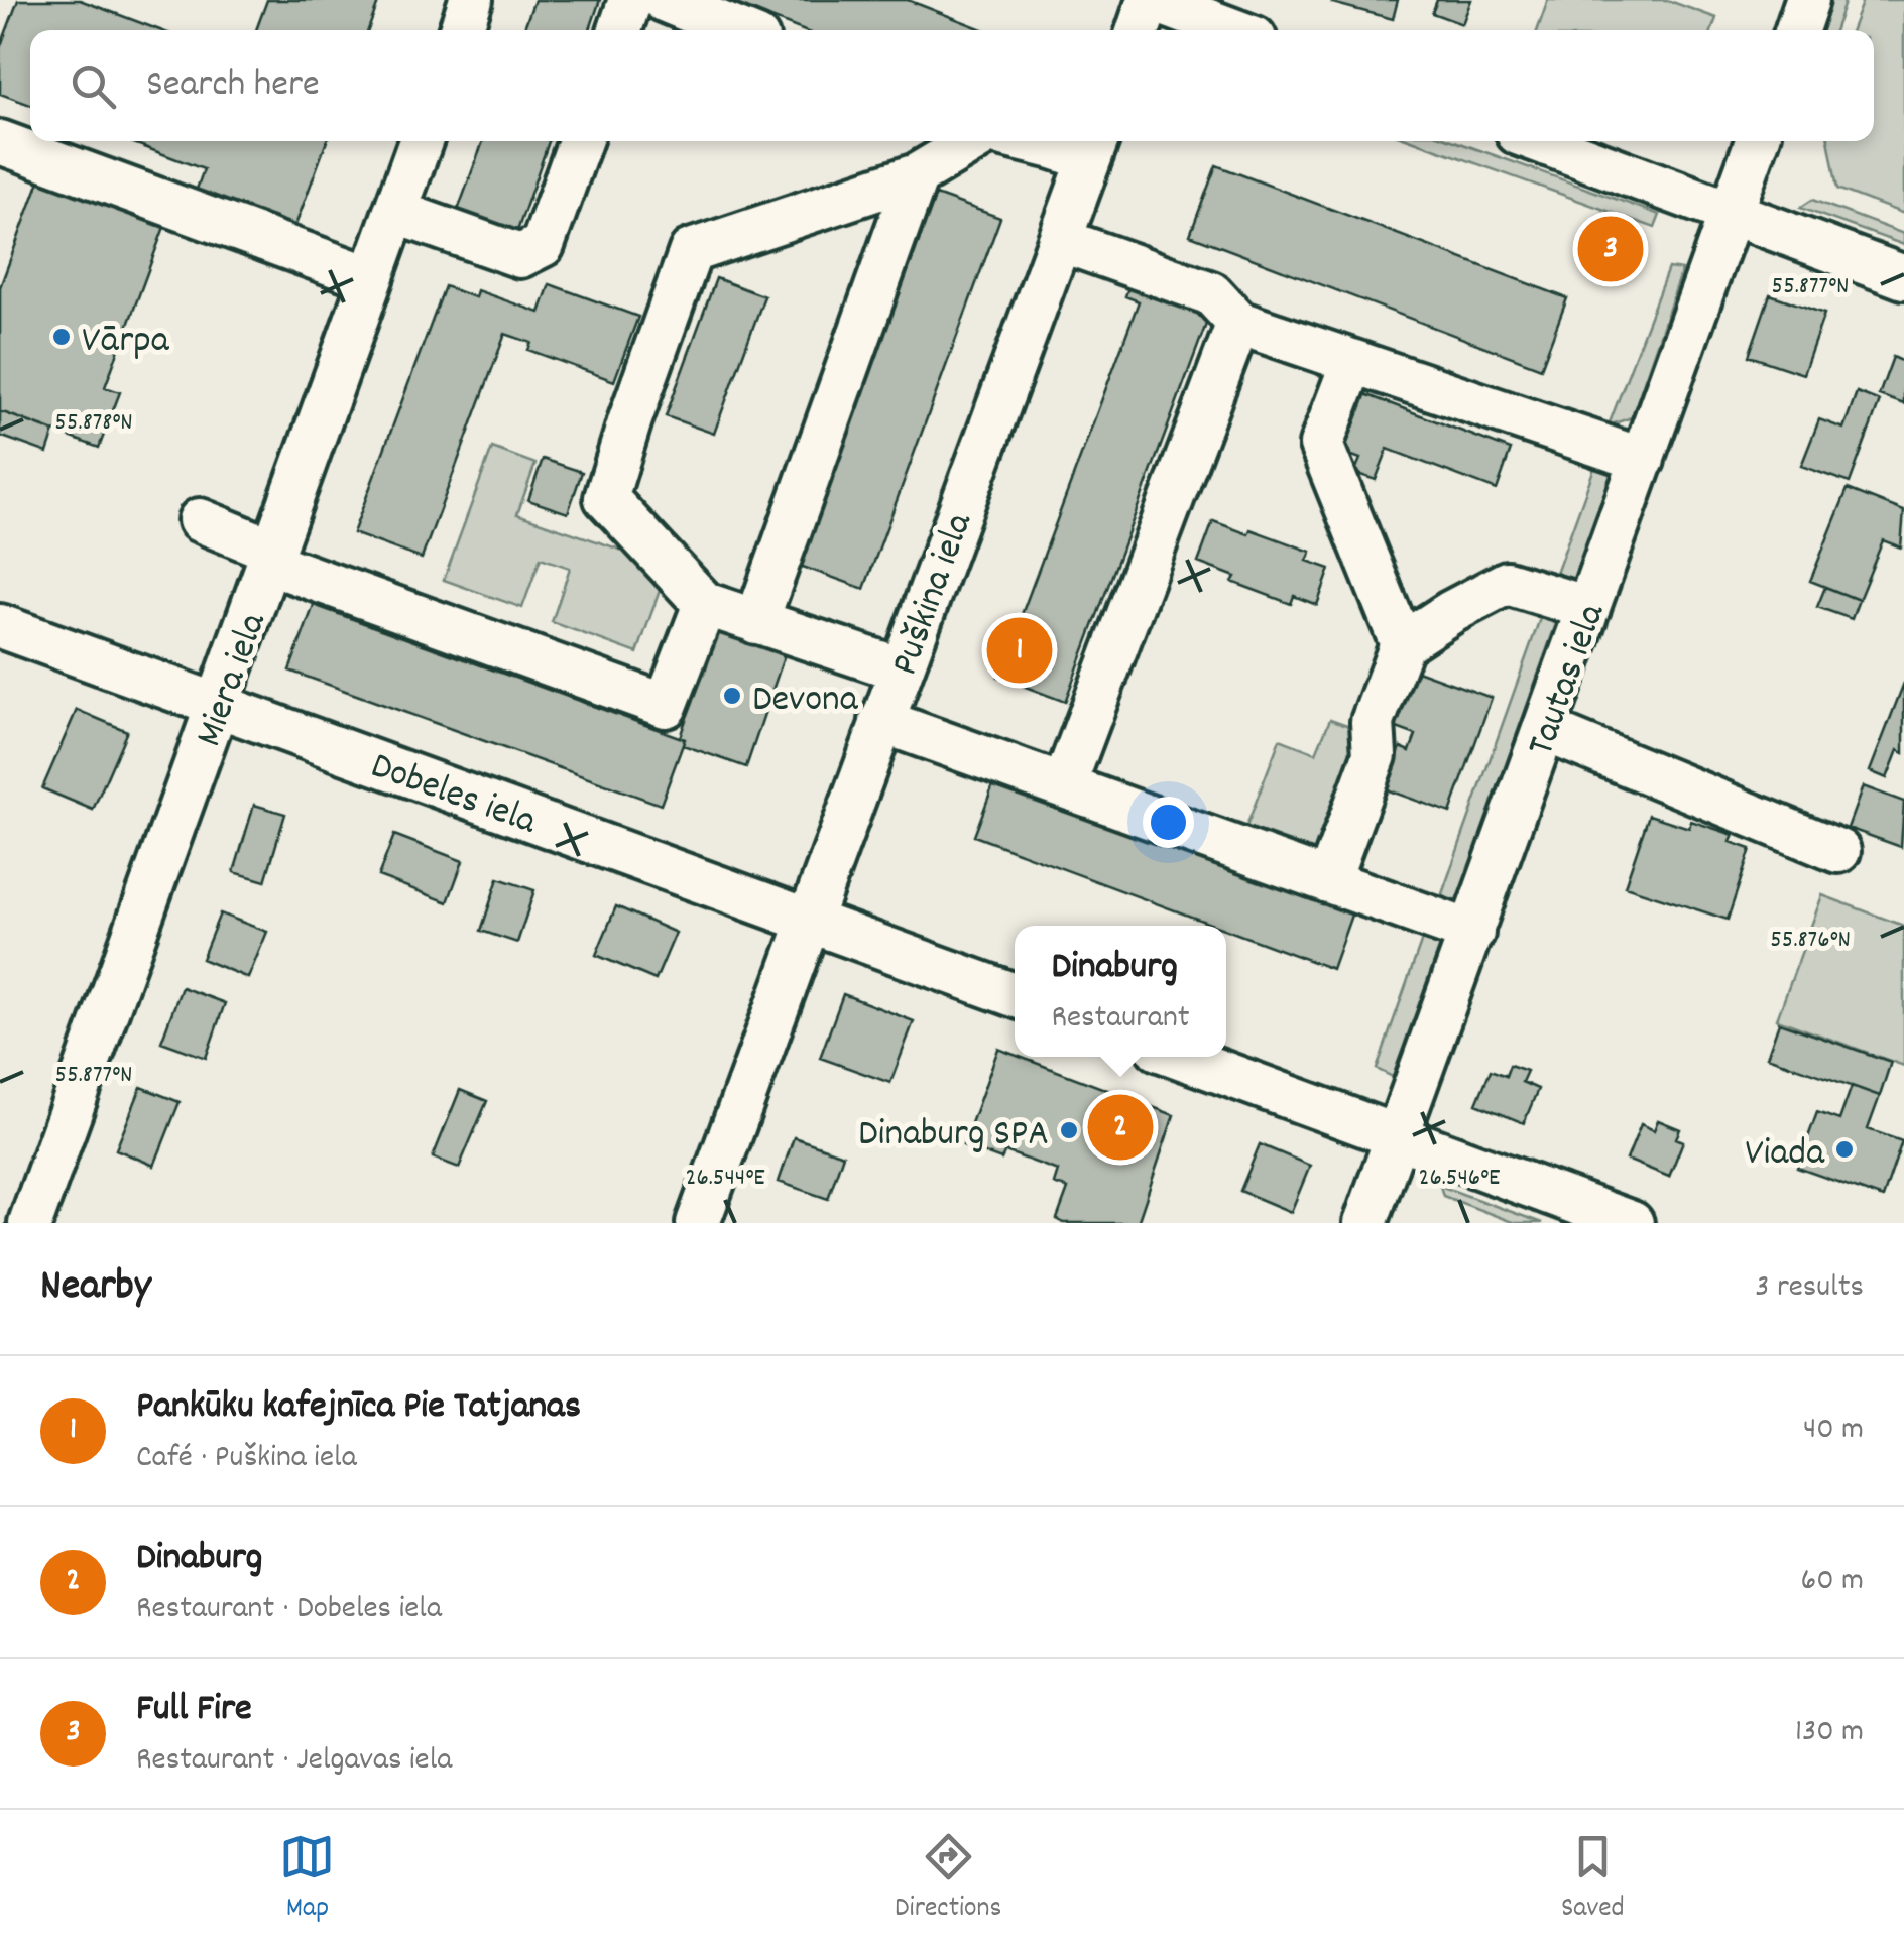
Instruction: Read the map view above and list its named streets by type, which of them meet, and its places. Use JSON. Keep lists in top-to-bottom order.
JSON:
{
  "streets": {
    "street": [
      "Puškina iela",
      "Miera iela",
      "Tautas iela",
      "Dobeles iela"
    ]
  },
  "crossings": [
    ["Puškina iela", "Dobeles iela"],
    ["Miera iela", "Dobeles iela"]
  ],
  "places": [
    "Vārpa",
    "Devona",
    "Dinaburg SPA",
    "Viada"
  ],
  "page": {
    "search": "Search here",
    "pins": ["3", "1", "2"],
    "popup": ["Dinaburg", "Restaurant"],
    "heading": ["Nearby", "3 results"],
    "list": [
      {
        "mark": "1",
        "name": "Pankūku kafejnīca Pie Tatjanas",
        "note": "Café · Puškina iela",
        "value": "40 m"
      },
      {
        "mark": "2",
        "name": "Dinaburg",
        "note": "Restaurant · Dobeles iela",
        "value": "60 m"
      },
      {
        "mark": "3",
        "name": "Full Fire",
        "note": "Restaurant · Jelgavas iela",
        "value": "130 m"
      }
    ],
    "nav": ["Map", "Directions", "Saved"]
  },
  "coordinates": [
    "55.877°N",
    "55.878°N",
    "55.876°N",
    "26.544°E",
    "26.546°E"
  ]
}
